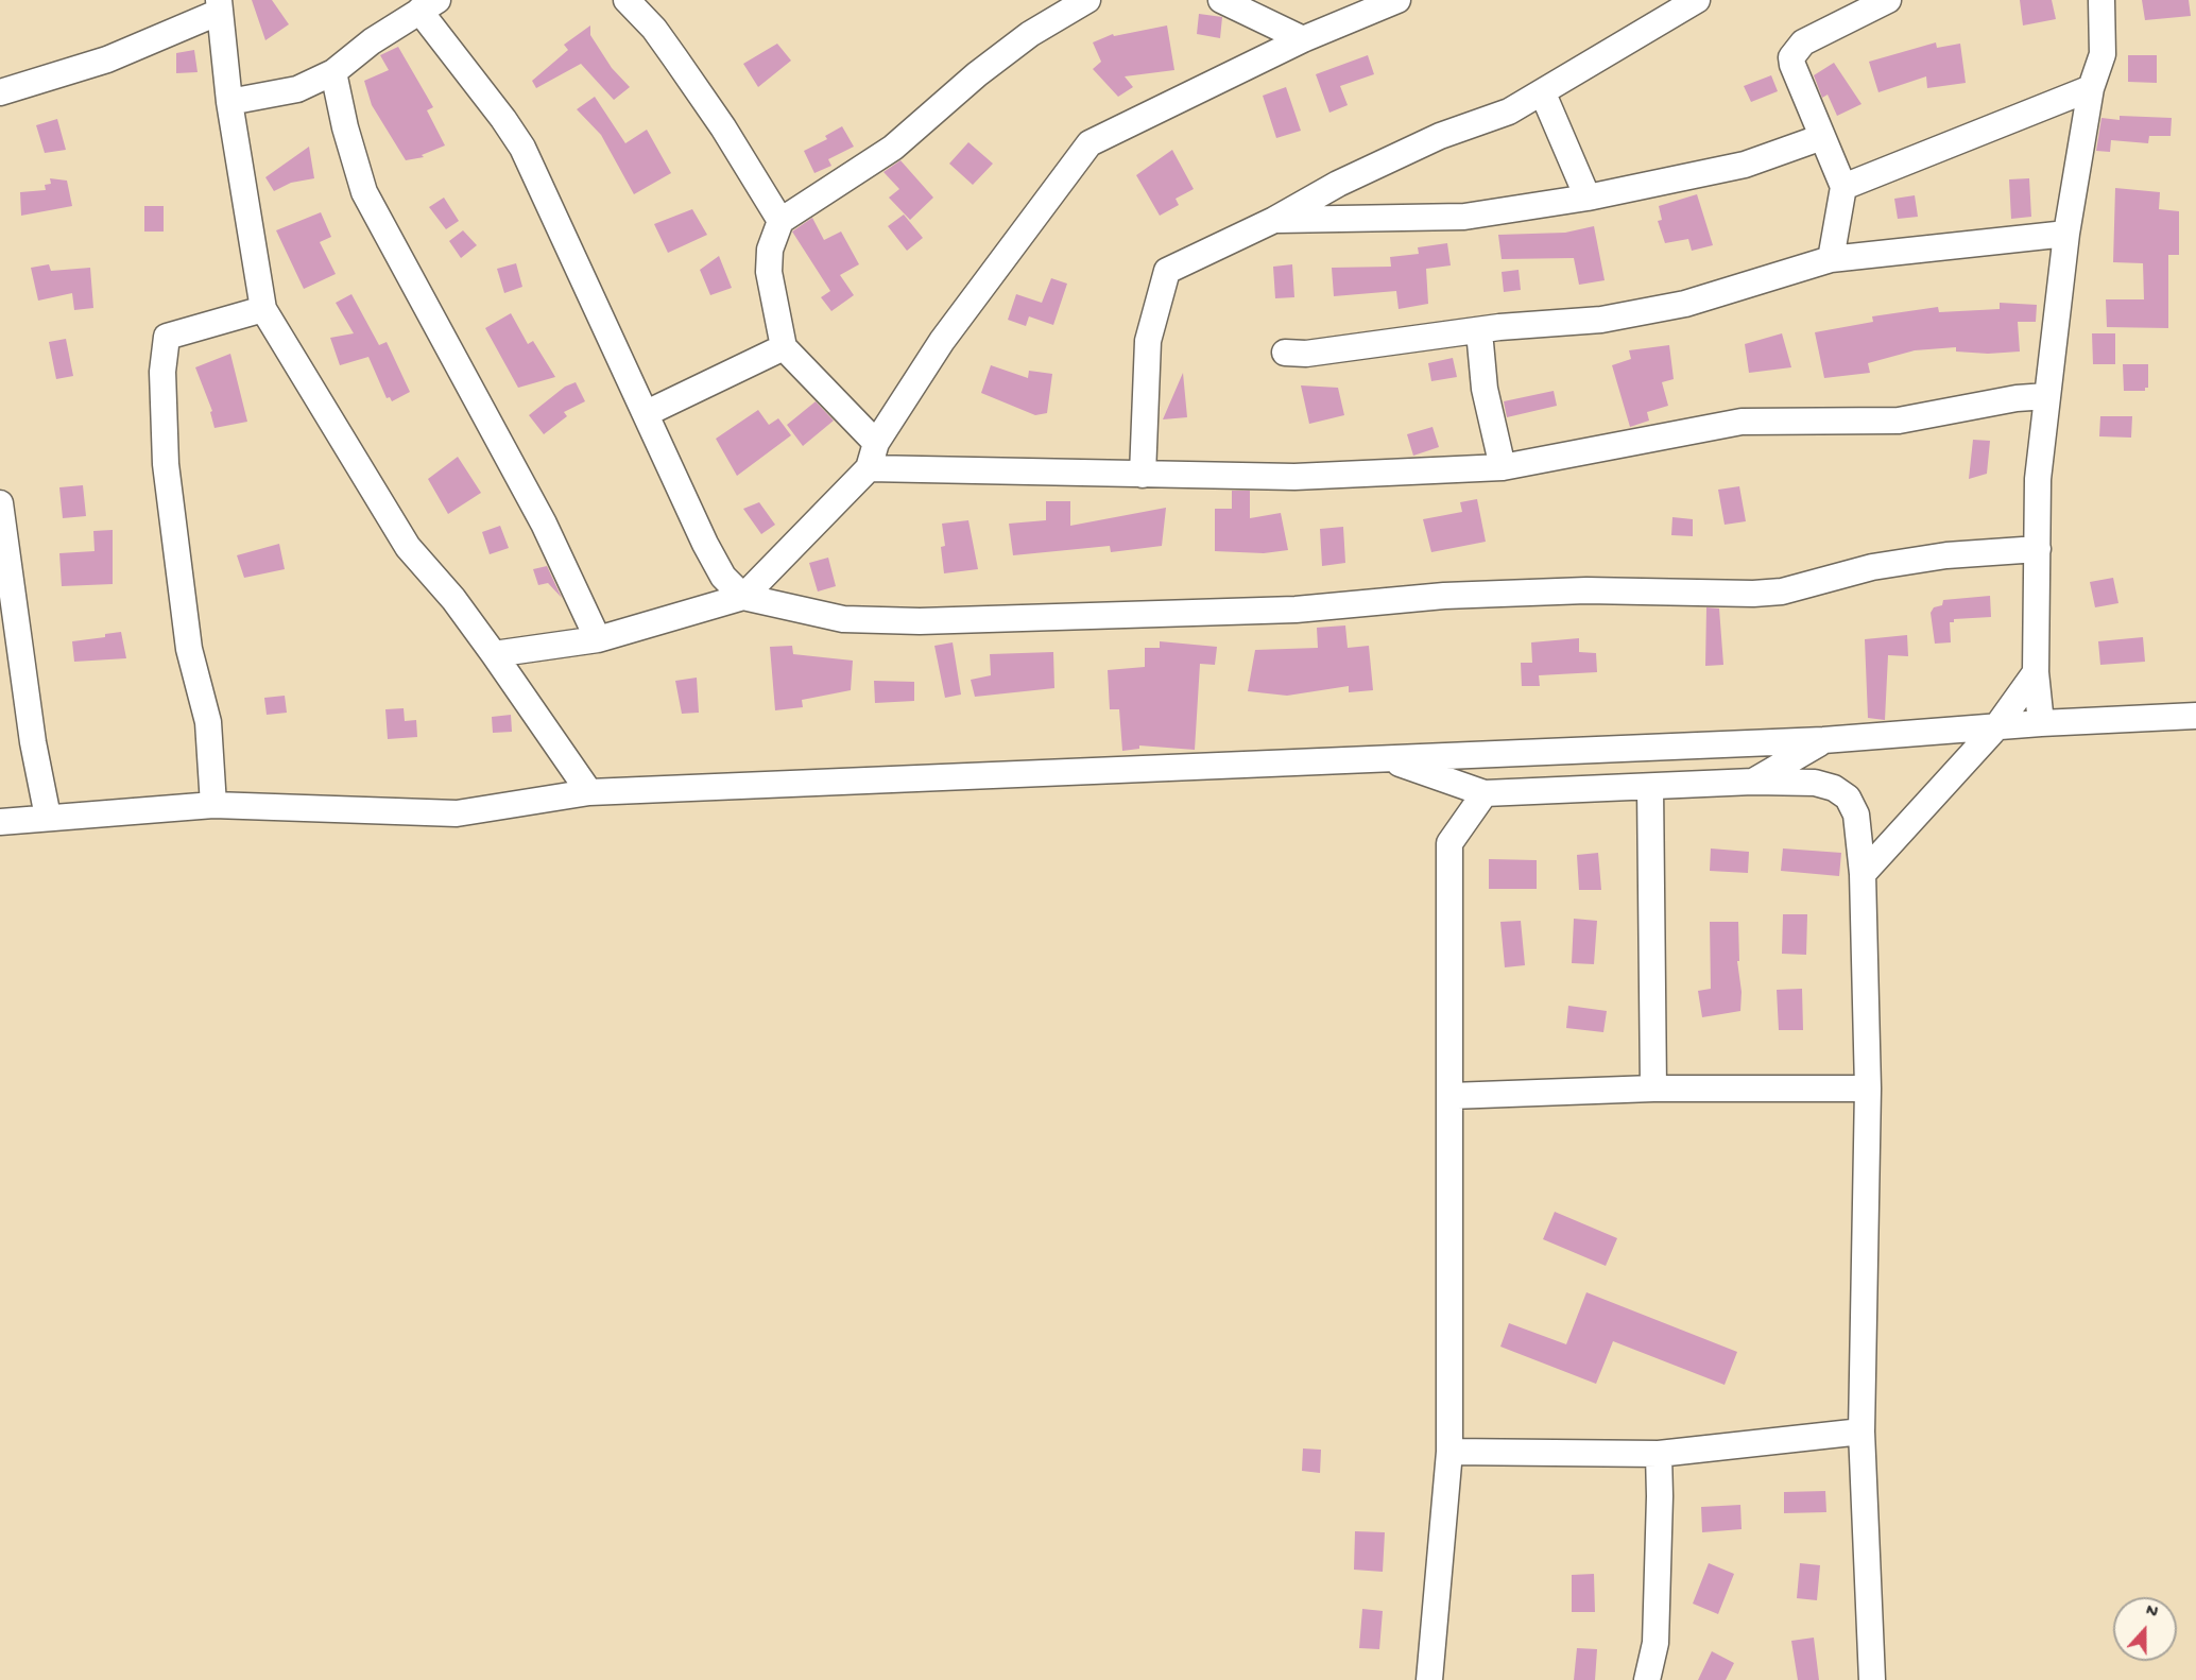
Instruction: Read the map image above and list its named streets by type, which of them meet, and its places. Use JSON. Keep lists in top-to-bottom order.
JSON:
{
  "north": "top"
}
